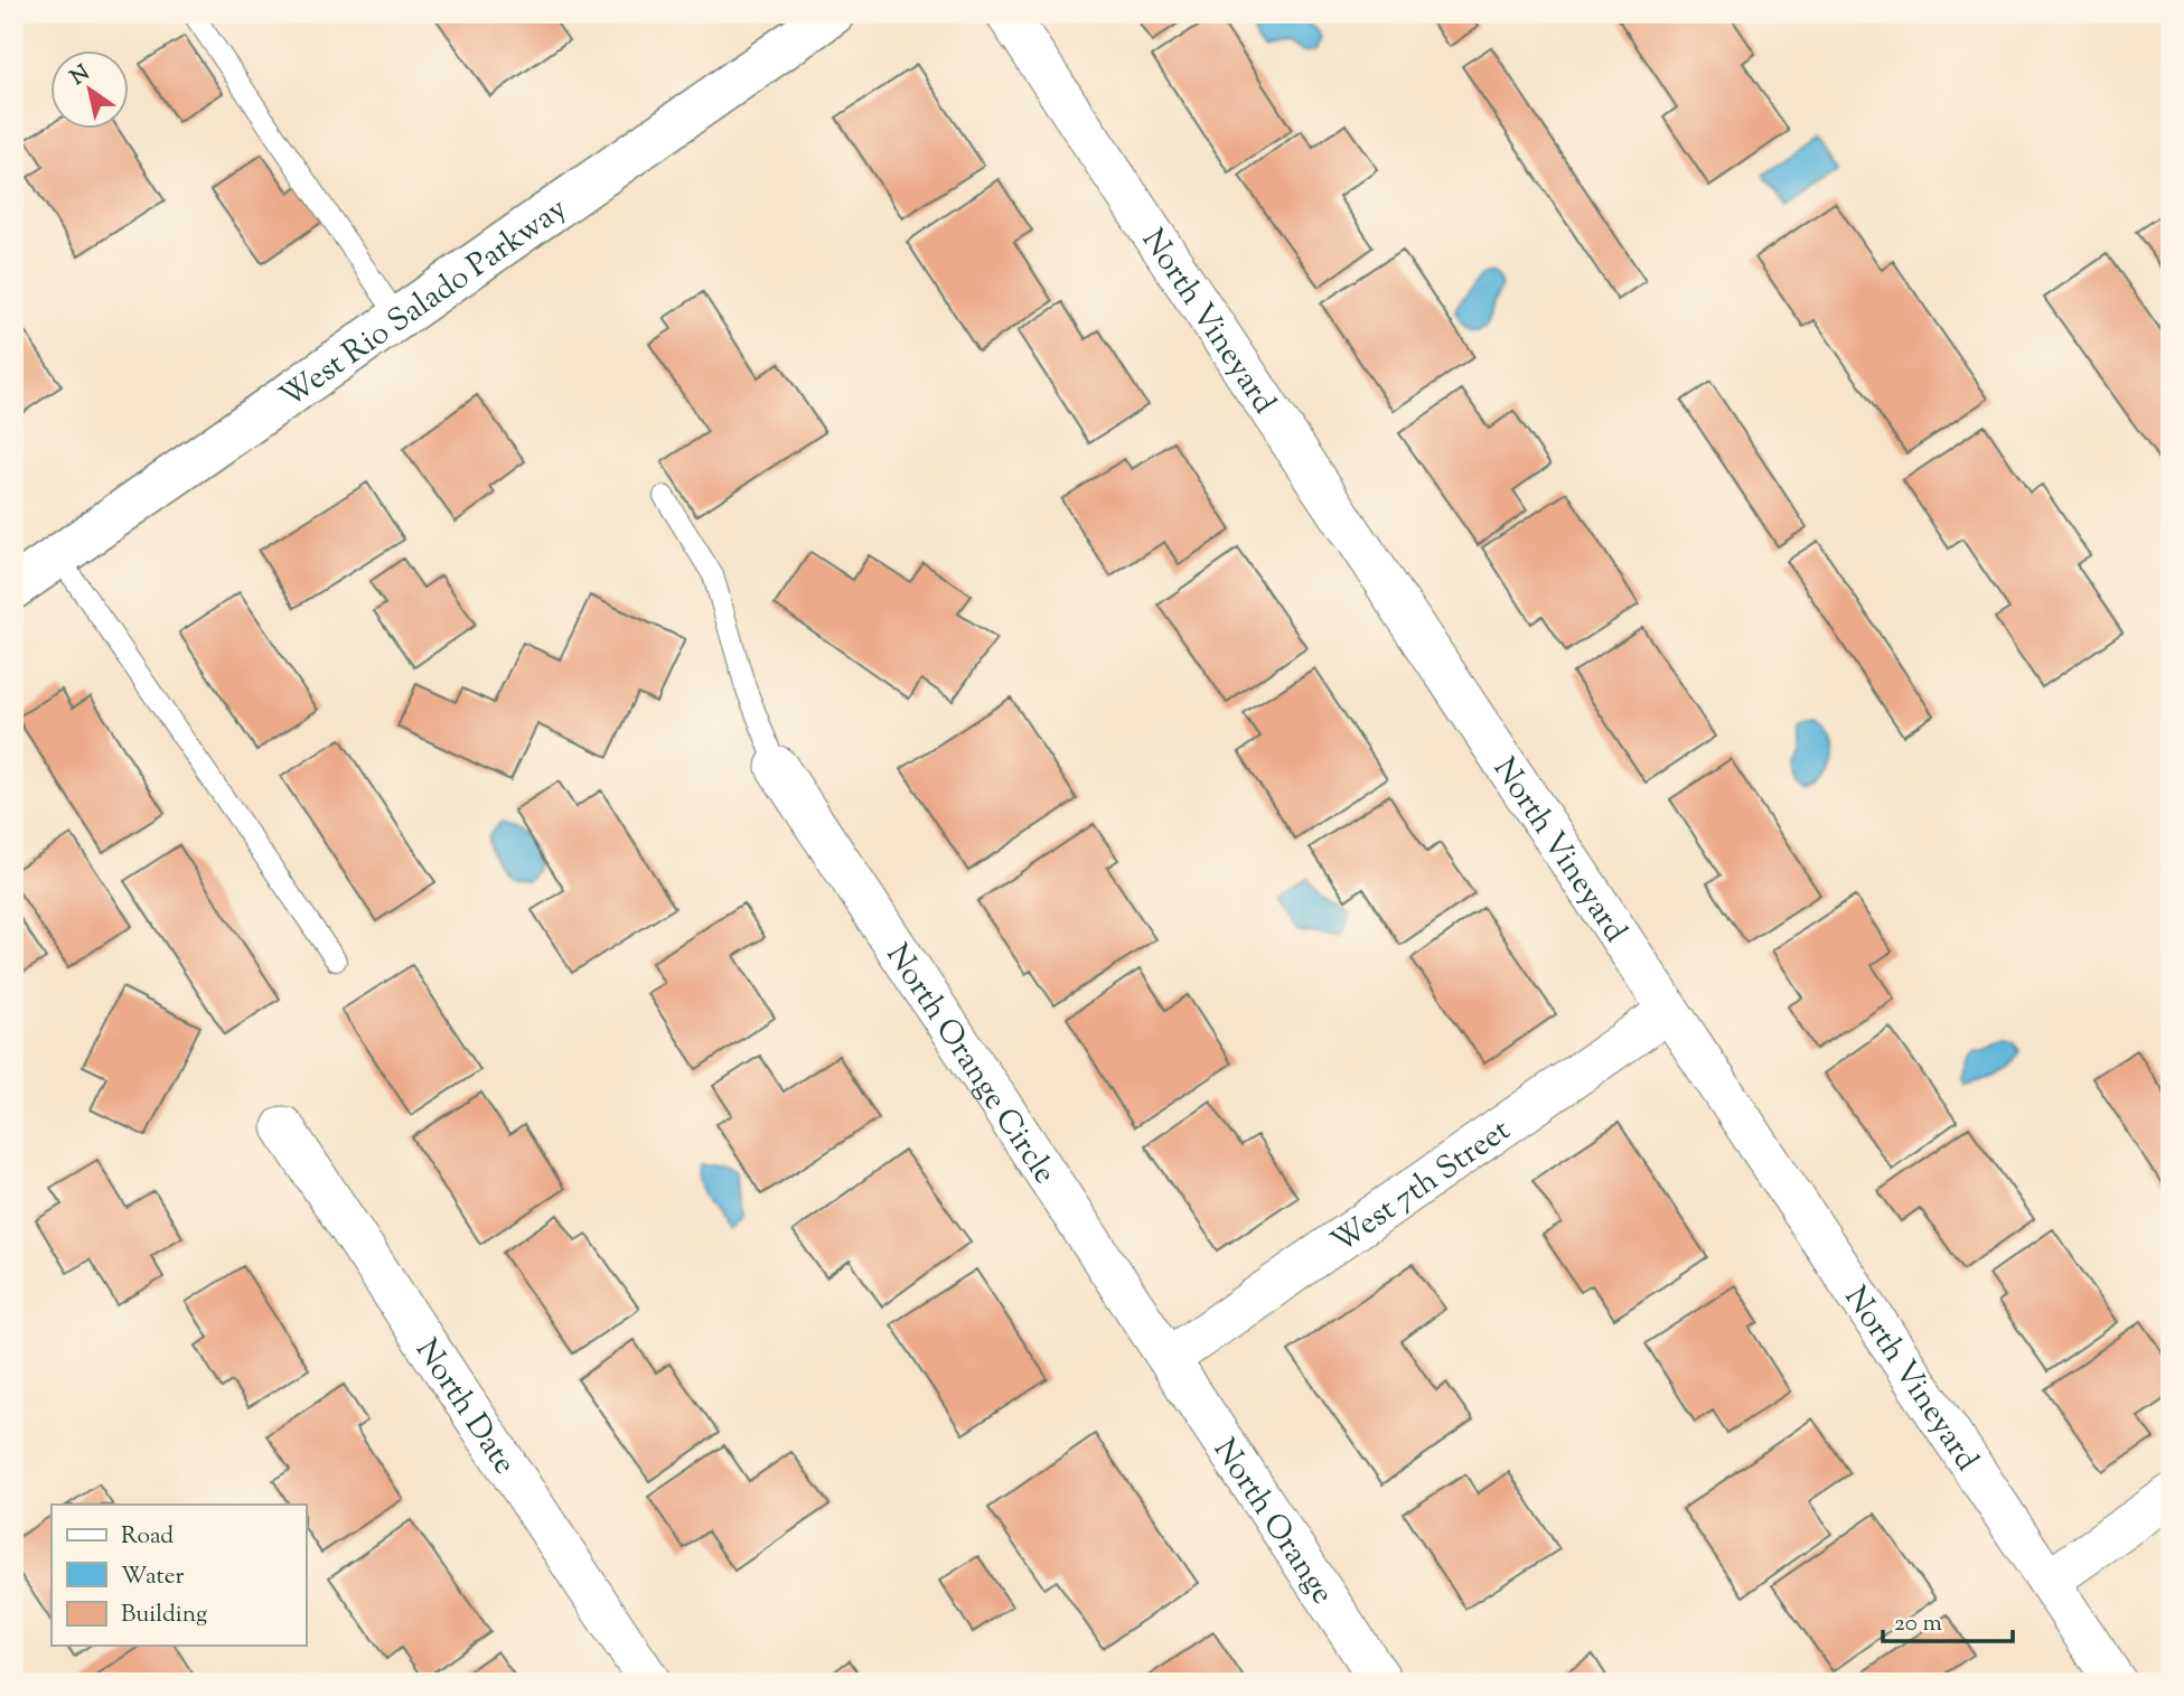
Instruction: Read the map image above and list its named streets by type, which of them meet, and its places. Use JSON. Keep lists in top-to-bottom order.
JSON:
{
  "streets": {
    "main road": ["West Rio Salado Parkway"],
    "street": [
      "North Vineyard",
      "North Orange Circle",
      "West 7th Street",
      "North Date",
      "North Orange"
    ]
  },
  "crossings": [
    ["North Vineyard", "West 7th Street"],
    ["North Orange Circle", "West 7th Street"],
    ["North Orange Circle", "North Orange"],
    ["West 7th Street", "North Orange"]
  ],
  "legend": ["Road", "Water", "Building"],
  "scale_bar": "20 m",
  "north": "top left"
}
